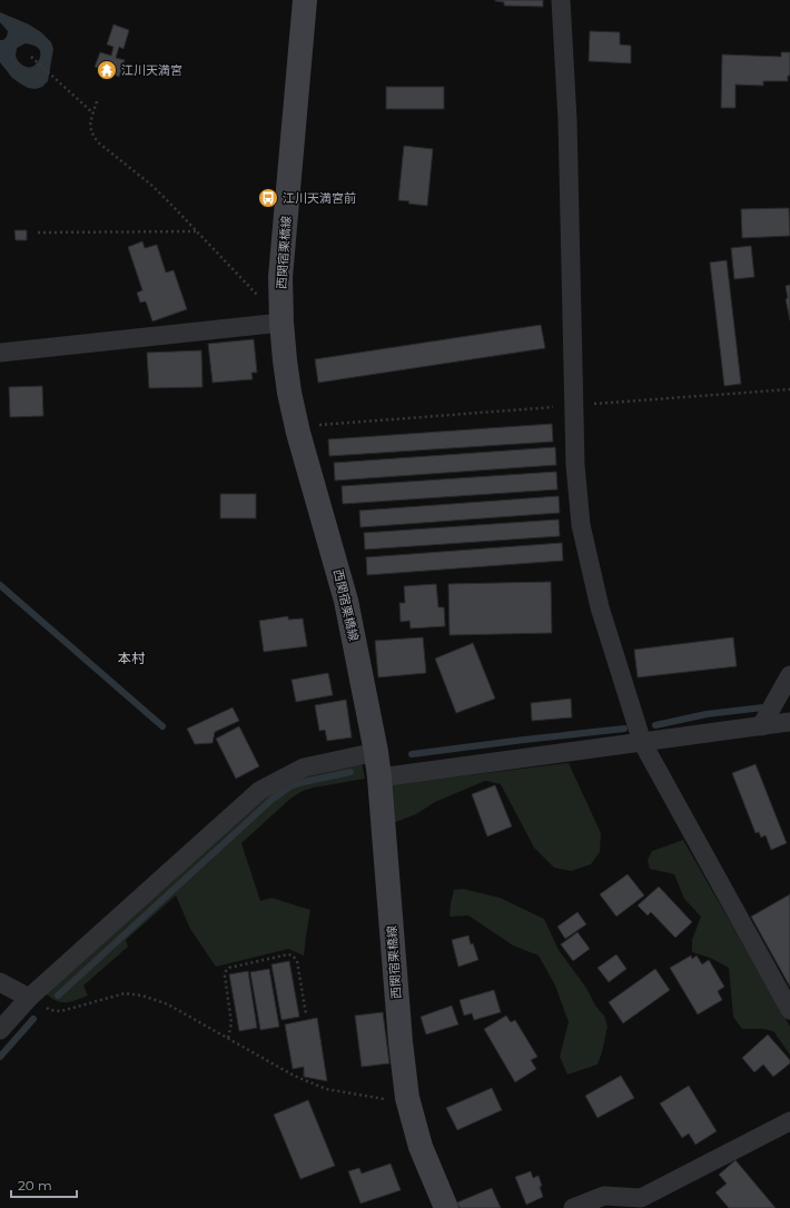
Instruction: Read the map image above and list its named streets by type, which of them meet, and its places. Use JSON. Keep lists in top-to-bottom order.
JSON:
{
  "streets": {
    "main road": ["西関宿栗橋線"]
  },
  "districts": ["本村"],
  "places": {
    "temple": ["江川天満宮"],
    "bus stop": ["江川天満宮前"]
  },
  "scale_bar": "20 m"
}
